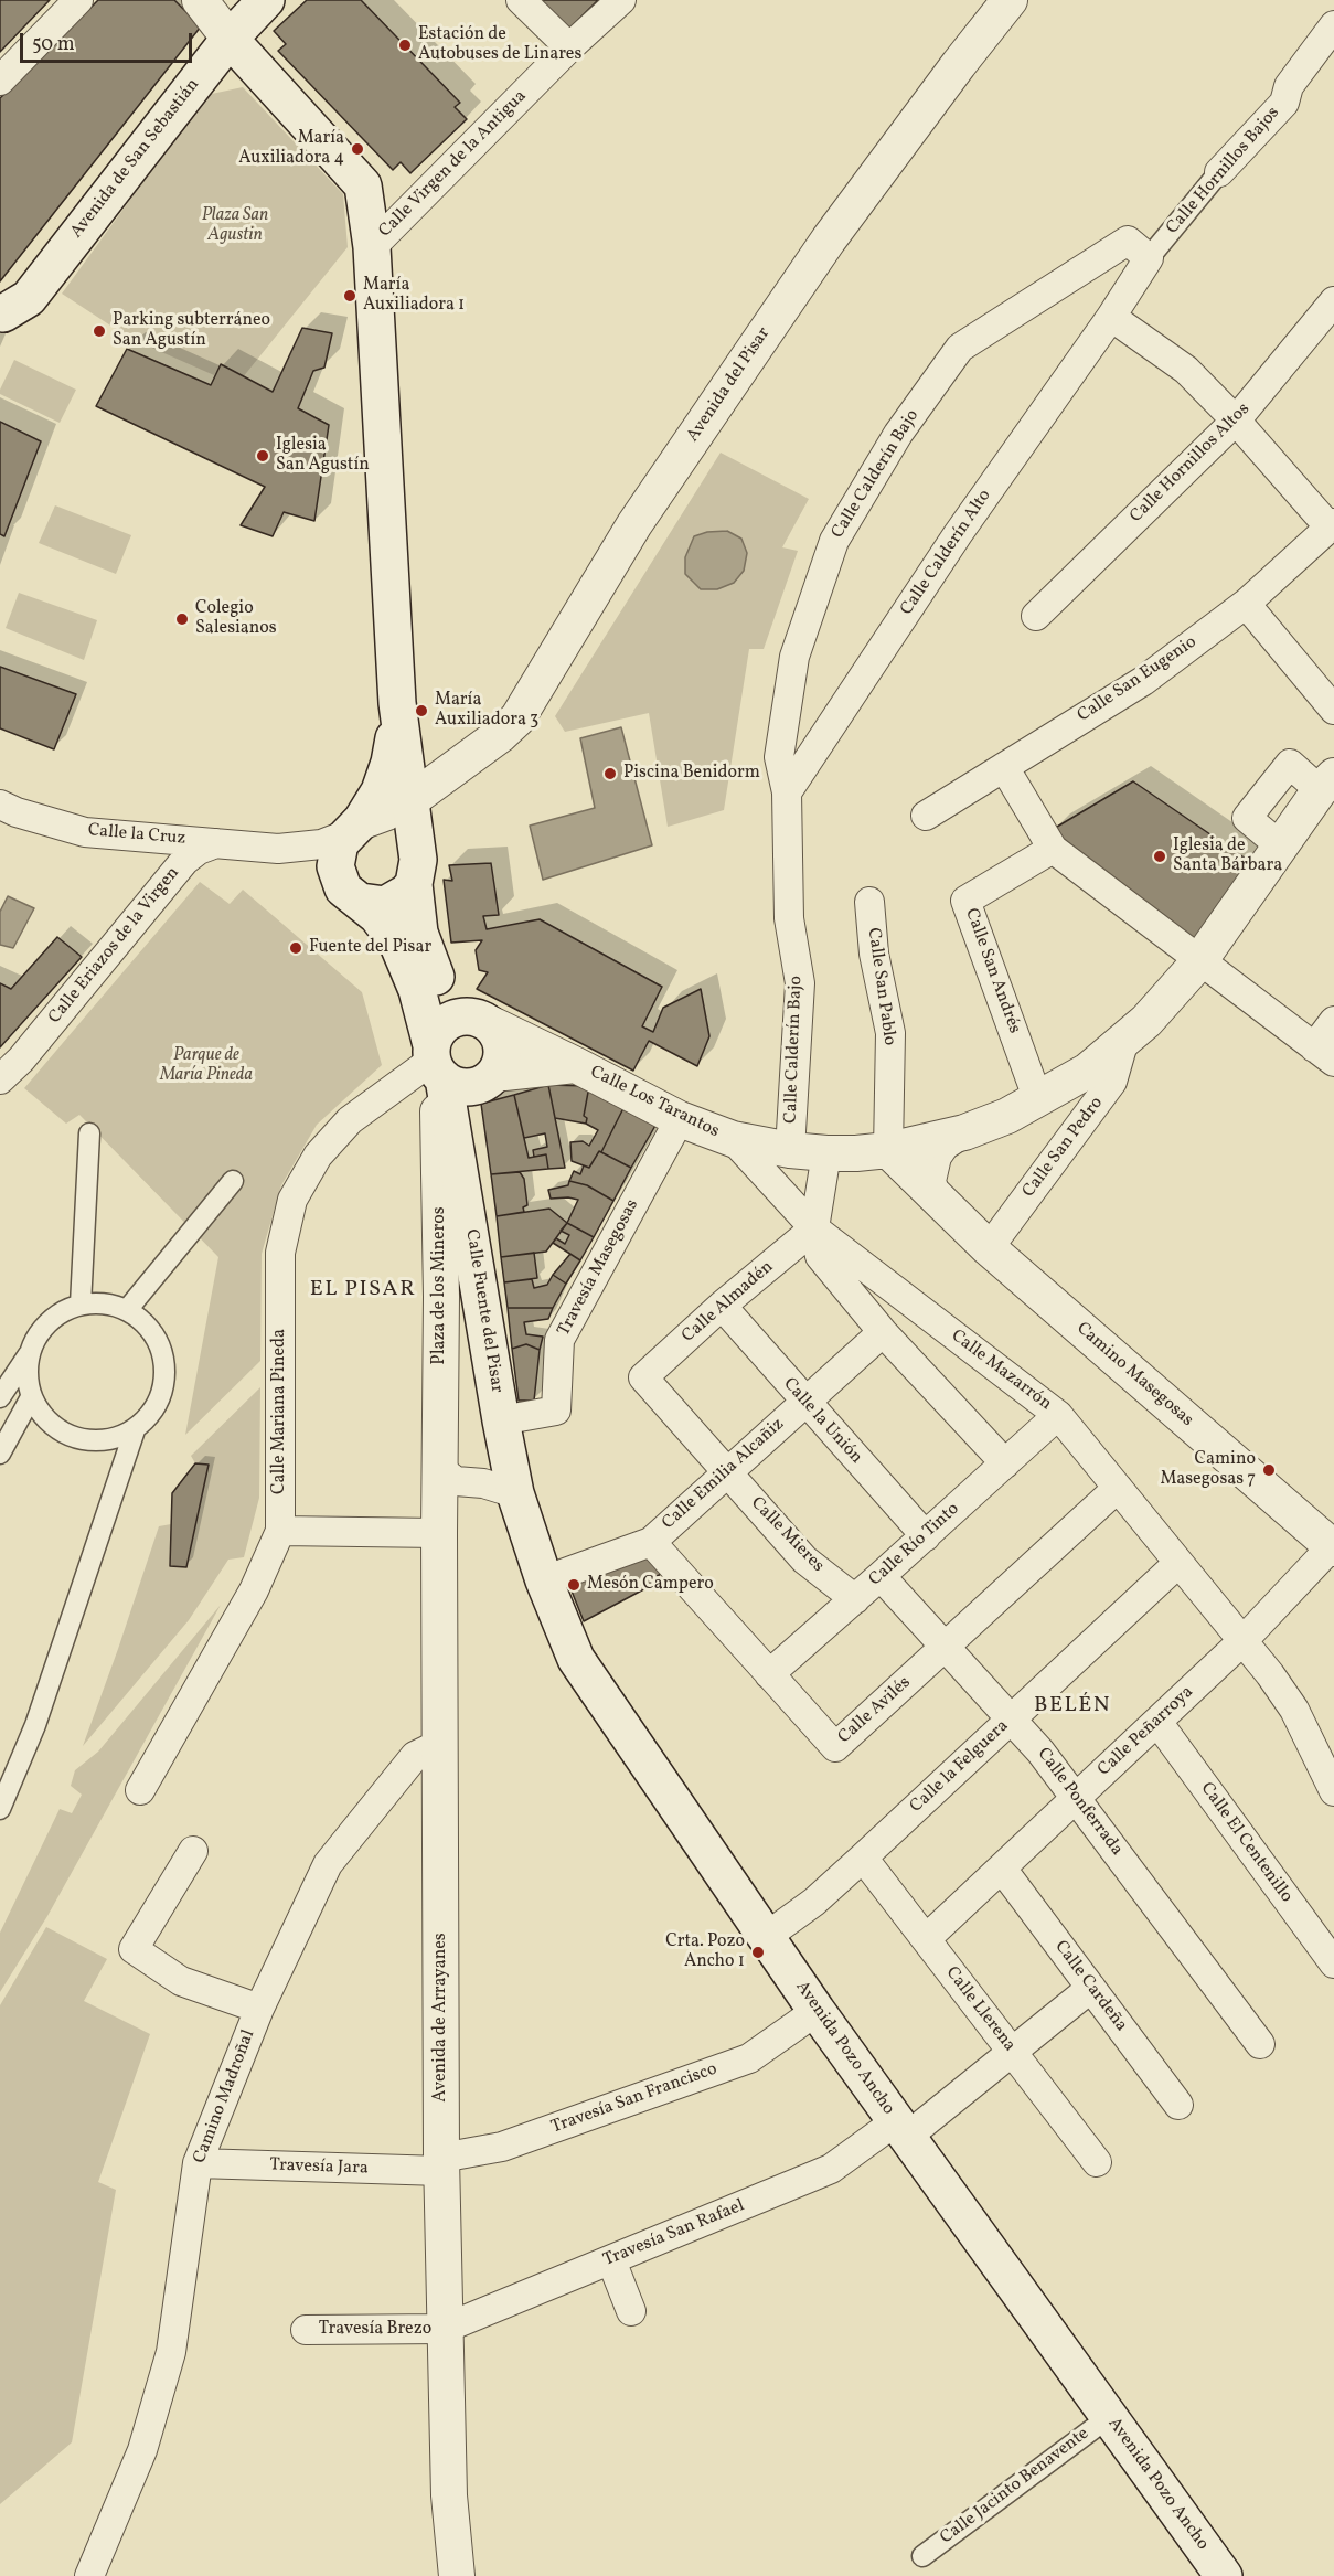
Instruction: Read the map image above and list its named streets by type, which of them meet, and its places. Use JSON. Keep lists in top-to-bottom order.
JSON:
{
  "streets": {
    "main road": ["Avenida de San Sebastián", "Calle Fuente del Pisar", "Avenida Pozo Ancho"],
    "street": [
      "Calle Virgen de la Antigua",
      "Calle Hornillos Bajos",
      "Avenida del Pisar",
      "Calle Hornillos Altos",
      "Calle Calderín Bajo",
      "Calle Calderín Alto",
      "Calle San Eugenio",
      "Calle la Cruz",
      "Calle Eriazos de la Virgen",
      "Calle San Andrés",
      "Calle San Pablo",
      "Calle Los Tarantos",
      "Calle San Pedro",
      "Travesía Masegosas",
      "Plaza de los Mineros",
      "Calle Almadén",
      "Calle Mazarrón",
      "Camino Masegosas",
      "Calle Mariana Pineda",
      "Calle la Unión",
      "Calle Emilia Alcañiz",
      "Calle Mieres",
      "Calle Río Tinto",
      "Calle Avilés",
      "Calle Peñarroya",
      "Calle la Felguera",
      "Calle Ponferrada",
      "Calle El Centenillo",
      "Calle Cardeña",
      "Calle Llerena",
      "Avenida de Arrayanes",
      "Camino Madroñal",
      "Travesía San Francisco",
      "Travesía Jara",
      "Travesía San Rafael",
      "Travesía Brezo",
      "Calle Jacinto Benavente"
    ]
  },
  "crossings": [
    ["Calle Hornillos Bajos", "Calle Calderín Bajo"],
    ["Calle Hornillos Bajos", "Calle Calderín Alto"],
    ["Avenida del Pisar", "Calle la Cruz"],
    ["Calle Calderín Bajo", "Calle Calderín Alto"],
    ["Calle Calderín Bajo", "Calle Los Tarantos"],
    ["Calle Calderín Bajo", "Calle San Pedro"],
    ["Calle la Cruz", "Calle Eriazos de la Virgen"],
    ["Calle San Andrés", "Calle San Pedro"],
    ["Calle San Pablo", "Calle San Pedro"],
    ["Calle San Pablo", "Camino Masegosas"],
    ["Calle Los Tarantos", "Calle San Pedro"],
    ["Calle Los Tarantos", "Travesía Masegosas"],
    ["Calle Los Tarantos", "Plaza de los Mineros"],
    ["Calle Los Tarantos", "Calle Almadén"],
    ["Calle Los Tarantos", "Calle Fuente del Pisar"],
    ["Calle Los Tarantos", "Calle Mazarrón"],
    ["Calle Los Tarantos", "Calle Mariana Pineda"],
    ["Calle San Pedro", "Camino Masegosas"],
    ["Travesía Masegosas", "Calle Fuente del Pisar"],
    ["Plaza de los Mineros", "Calle Fuente del Pisar"],
    ["Plaza de los Mineros", "Calle Mariana Pineda"],
    ["Plaza de los Mineros", "Avenida de Arrayanes"],
    ["Calle Almadén", "Calle Mazarrón"],
    ["Calle Almadén", "Calle la Unión"],
    ["Calle Almadén", "Calle Mieres"],
    ["Calle Fuente del Pisar", "Calle Mariana Pineda"],
    ["Calle Fuente del Pisar", "Avenida Pozo Ancho"],
    ["Calle Mazarrón", "Calle Río Tinto"],
    ["Calle Mazarrón", "Calle Avilés"],
    ["Calle Mazarrón", "Calle Peñarroya"],
    ["Calle Mazarrón", "Calle la Felguera"],
    ["Camino Masegosas", "Calle Peñarroya"],
    ["Calle la Unión", "Calle Emilia Alcañiz"],
    ["Calle la Unión", "Calle Río Tinto"],
    ["Calle Emilia Alcañiz", "Calle Mieres"],
    ["Calle Emilia Alcañiz", "Calle Avilés"],
    ["Calle Emilia Alcañiz", "Avenida Pozo Ancho"],
    ["Calle Mieres", "Calle Río Tinto"],
    ["Calle Río Tinto", "Calle Avilés"],
    ["Calle Río Tinto", "Calle Ponferrada"],
    ["Calle Avilés", "Calle Ponferrada"],
    ["Calle Peñarroya", "Calle Ponferrada"],
    ["Calle Peñarroya", "Calle El Centenillo"],
    ["Calle Peñarroya", "Calle Cardeña"],
    ["Calle Peñarroya", "Calle Llerena"],
    ["Calle la Felguera", "Calle Ponferrada"],
    ["Calle la Felguera", "Calle Llerena"],
    ["Calle la Felguera", "Avenida Pozo Ancho"],
    ["Calle Cardeña", "Travesía San Rafael"],
    ["Calle Llerena", "Travesía San Rafael"],
    ["Avenida de Arrayanes", "Camino Madroñal"],
    ["Avenida de Arrayanes", "Travesía San Francisco"],
    ["Avenida de Arrayanes", "Travesía Jara"],
    ["Avenida de Arrayanes", "Travesía San Rafael"],
    ["Avenida de Arrayanes", "Travesía Brezo"],
    ["Avenida Pozo Ancho", "Travesía San Francisco"],
    ["Avenida Pozo Ancho", "Travesía San Rafael"],
    ["Avenida Pozo Ancho", "Calle Jacinto Benavente"],
    ["Camino Madroñal", "Travesía Jara"],
    ["Travesía San Francisco", "Travesía Jara"],
    ["Travesía San Rafael", "Travesía Brezo"]
  ],
  "districts": ["EL PISAR", "BELÉN"],
  "parks": ["Plaza San Agustin", "Parque de María Pineda"],
  "places": [
    "Estación de Autobuses de Linares",
    "María Auxiliadora 4",
    "María Auxiliadora 1",
    "Parking subterráneo San Agustín",
    "Iglesia San Agustín",
    "Colegio Salesianos",
    "María Auxiliadora 3",
    "Piscina Benidorm",
    "Iglesia de Santa Bárbara",
    "Fuente del Pisar",
    "Camino Masegosas 7",
    "Mesón Campero",
    "Crta. Pozo Ancho 1"
  ],
  "scale_bar": "50 m"
}
